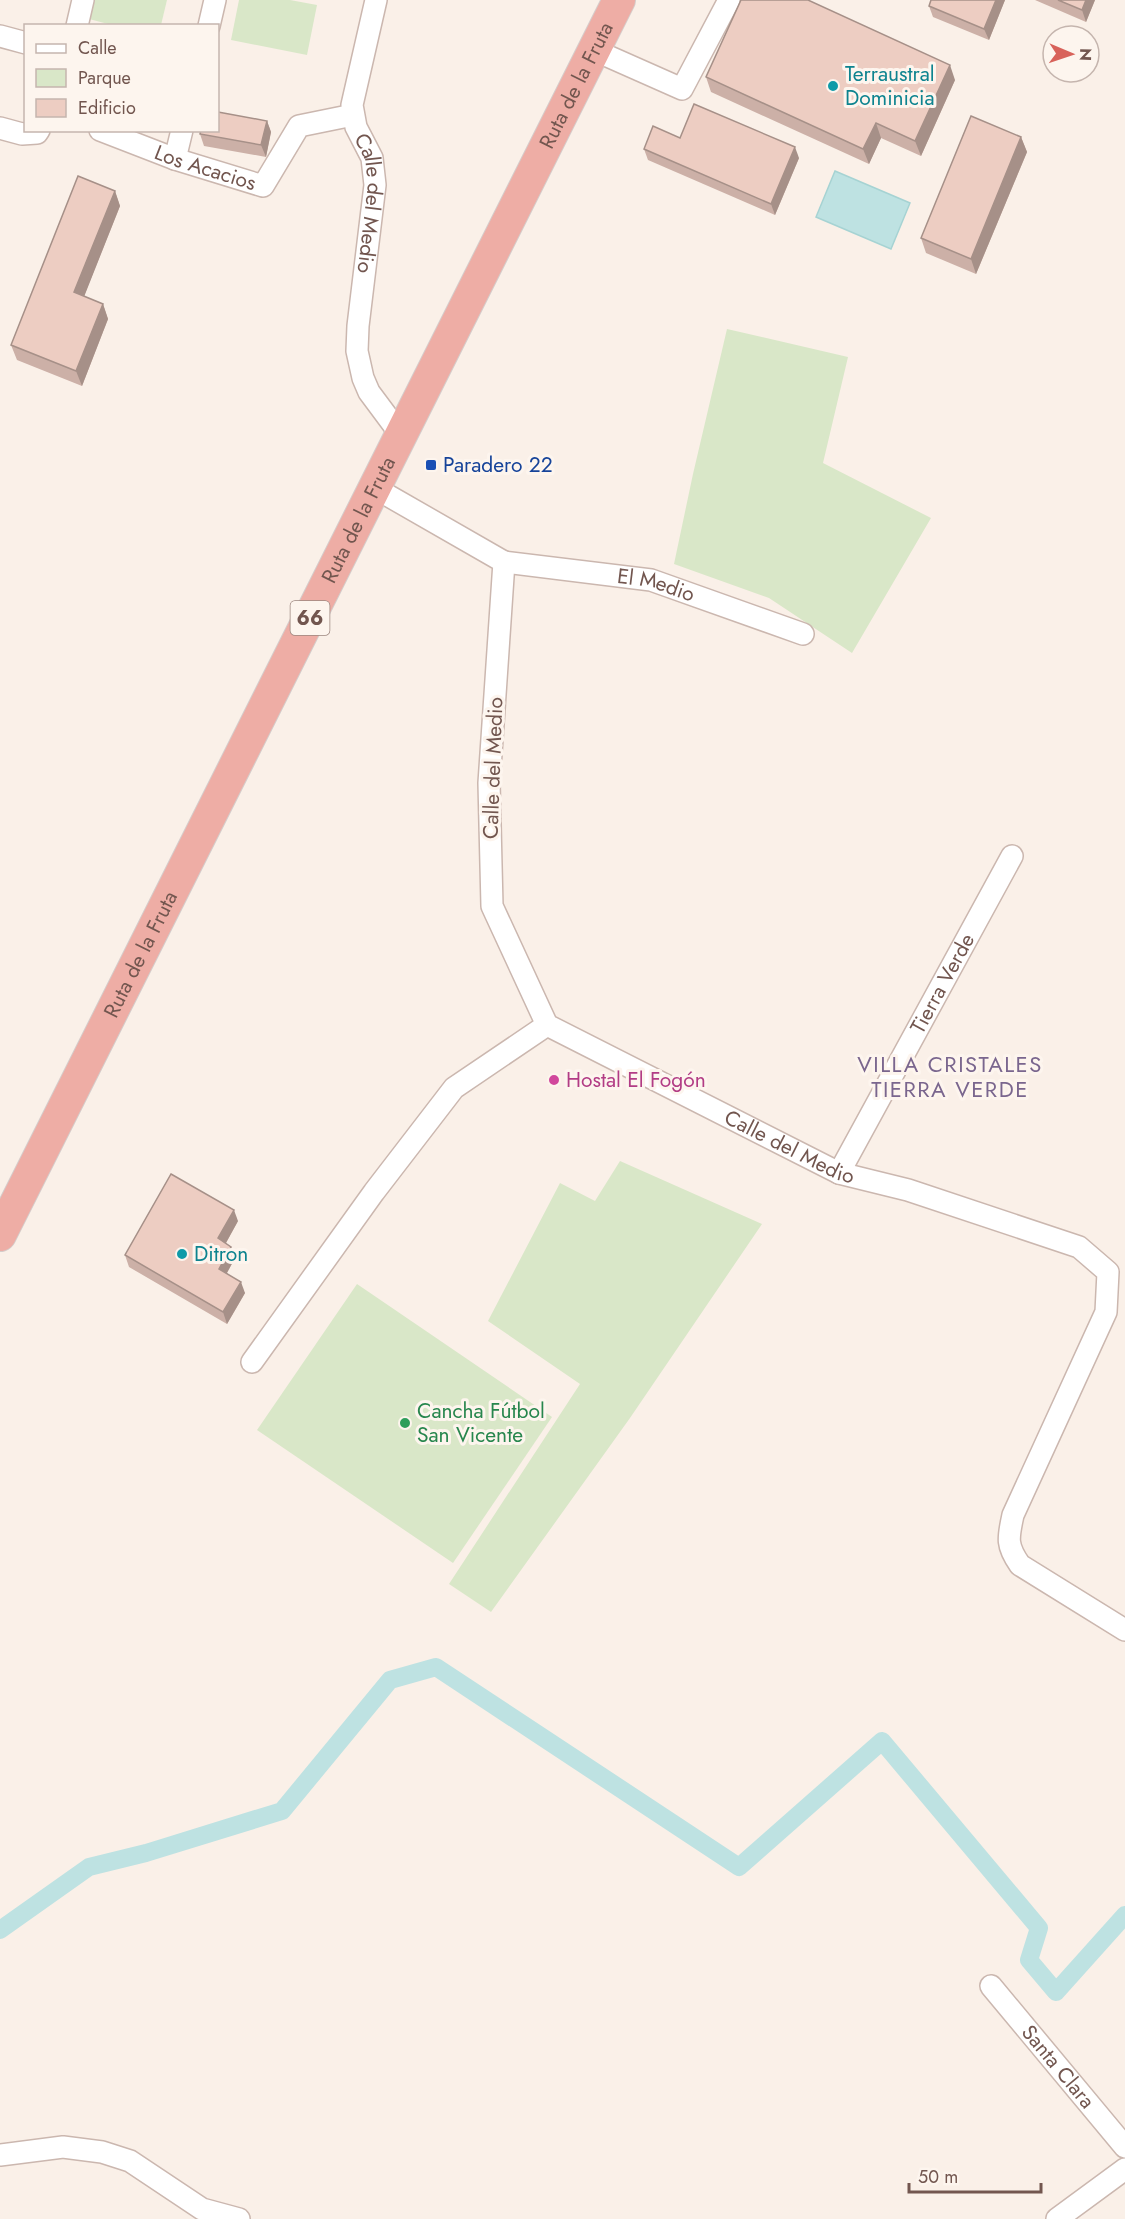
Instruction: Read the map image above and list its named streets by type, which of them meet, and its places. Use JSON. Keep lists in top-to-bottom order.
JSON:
{
  "streets": {
    "highway": ["Ruta de la Fruta", "66"],
    "street": [
      "Los Acacios",
      "Calle del Medio",
      "El Medio",
      "Tierra Verde",
      "Santa Clara"
    ]
  },
  "crossings": [
    ["Ruta de la Fruta", "Calle del Medio"],
    ["Los Acacios", "Calle del Medio"],
    ["Calle del Medio", "El Medio"],
    ["Calle del Medio", "Tierra Verde"]
  ],
  "districts": ["VILLA CRISTALES TIERRA VERDE"],
  "places": {
    "other": [
      "Terraustral Dominicia",
      "Hostal El Fogón",
      "Ditron",
      "Cancha Fútbol San Vicente"
    ],
    "transit": ["Paradero 22"]
  },
  "legend": ["Calle", "Parque", "Edificio"],
  "scale_bar": "50 m",
  "north": "right"
}
